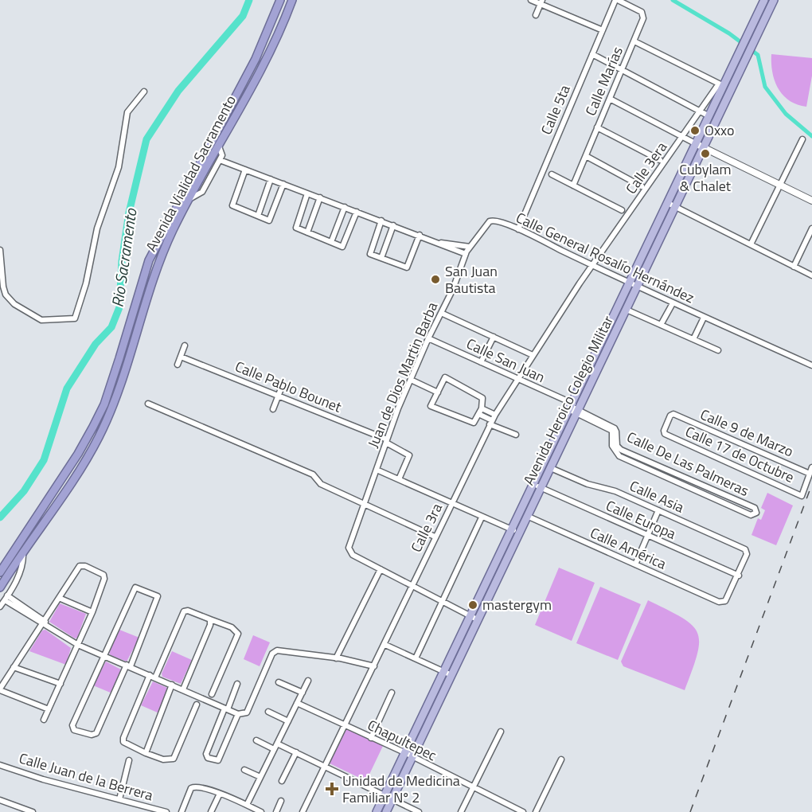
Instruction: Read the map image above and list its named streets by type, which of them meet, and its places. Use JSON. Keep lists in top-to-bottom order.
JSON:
{
  "streets": {
    "highway": ["Avenida Vialidad Sacramento"],
    "main road": ["Avenida Heroico Colegio Militar"],
    "street": [
      "Calle Marías",
      "Calle 5ta",
      "Calle 3era",
      "Calle General Rosalío Hernández",
      "Calle San Juan",
      "Juan de Dios Martin Barba",
      "Calle Pablo Bounet",
      "Calle 9 de Marzo",
      "Calle 17 de Octubre",
      "Calle De Las Palmeras",
      "Calle Asia",
      "Calle Europa",
      "Calle 3ra",
      "Calle América",
      "Chapultepec",
      "Calle Juan de la Berrera"
    ]
  },
  "crossings": [
    ["Calle Marías", "Calle 5ta"],
    ["Calle 5ta", "Calle General Rosalío Hernández"],
    ["Calle 3era", "Calle General Rosalío Hernández"],
    ["Calle 3era", "Avenida Heroico Colegio Militar"],
    ["Calle 3era", "Calle 3ra"],
    ["Calle General Rosalío Hernández", "Juan de Dios Martin Barba"],
    ["Calle General Rosalío Hernández", "Avenida Heroico Colegio Militar"],
    ["Calle General Rosalío Hernández", "Calle 3ra"],
    ["Calle San Juan", "Juan de Dios Martin Barba"],
    ["Calle San Juan", "Avenida Heroico Colegio Militar"],
    ["Calle San Juan", "Calle De Las Palmeras"],
    ["Calle San Juan", "Calle 3ra"],
    ["Juan de Dios Martin Barba", "Calle Pablo Bounet"],
    ["Avenida Heroico Colegio Militar", "Calle De Las Palmeras"],
    ["Avenida Heroico Colegio Militar", "Calle Asia"],
    ["Avenida Heroico Colegio Militar", "Calle Europa"],
    ["Avenida Heroico Colegio Militar", "Calle América"],
    ["Avenida Heroico Colegio Militar", "Chapultepec"],
    ["Calle 9 de Marzo", "Calle 17 de Octubre"],
    ["Calle Asia", "Calle Europa"],
    ["Calle Asia", "Calle América"],
    ["Calle Europa", "Calle América"],
    ["Calle 3ra", "Chapultepec"]
  ],
  "water": ["Rio Sacramento"],
  "places": {
    "other": [
      "Oxxo",
      "Cubylam & Chalet",
      "San Juan Bautista",
      "mastergym"
    ],
    "health": ["Unidad de Medicina Familiar Nº 2"]
  }
}
